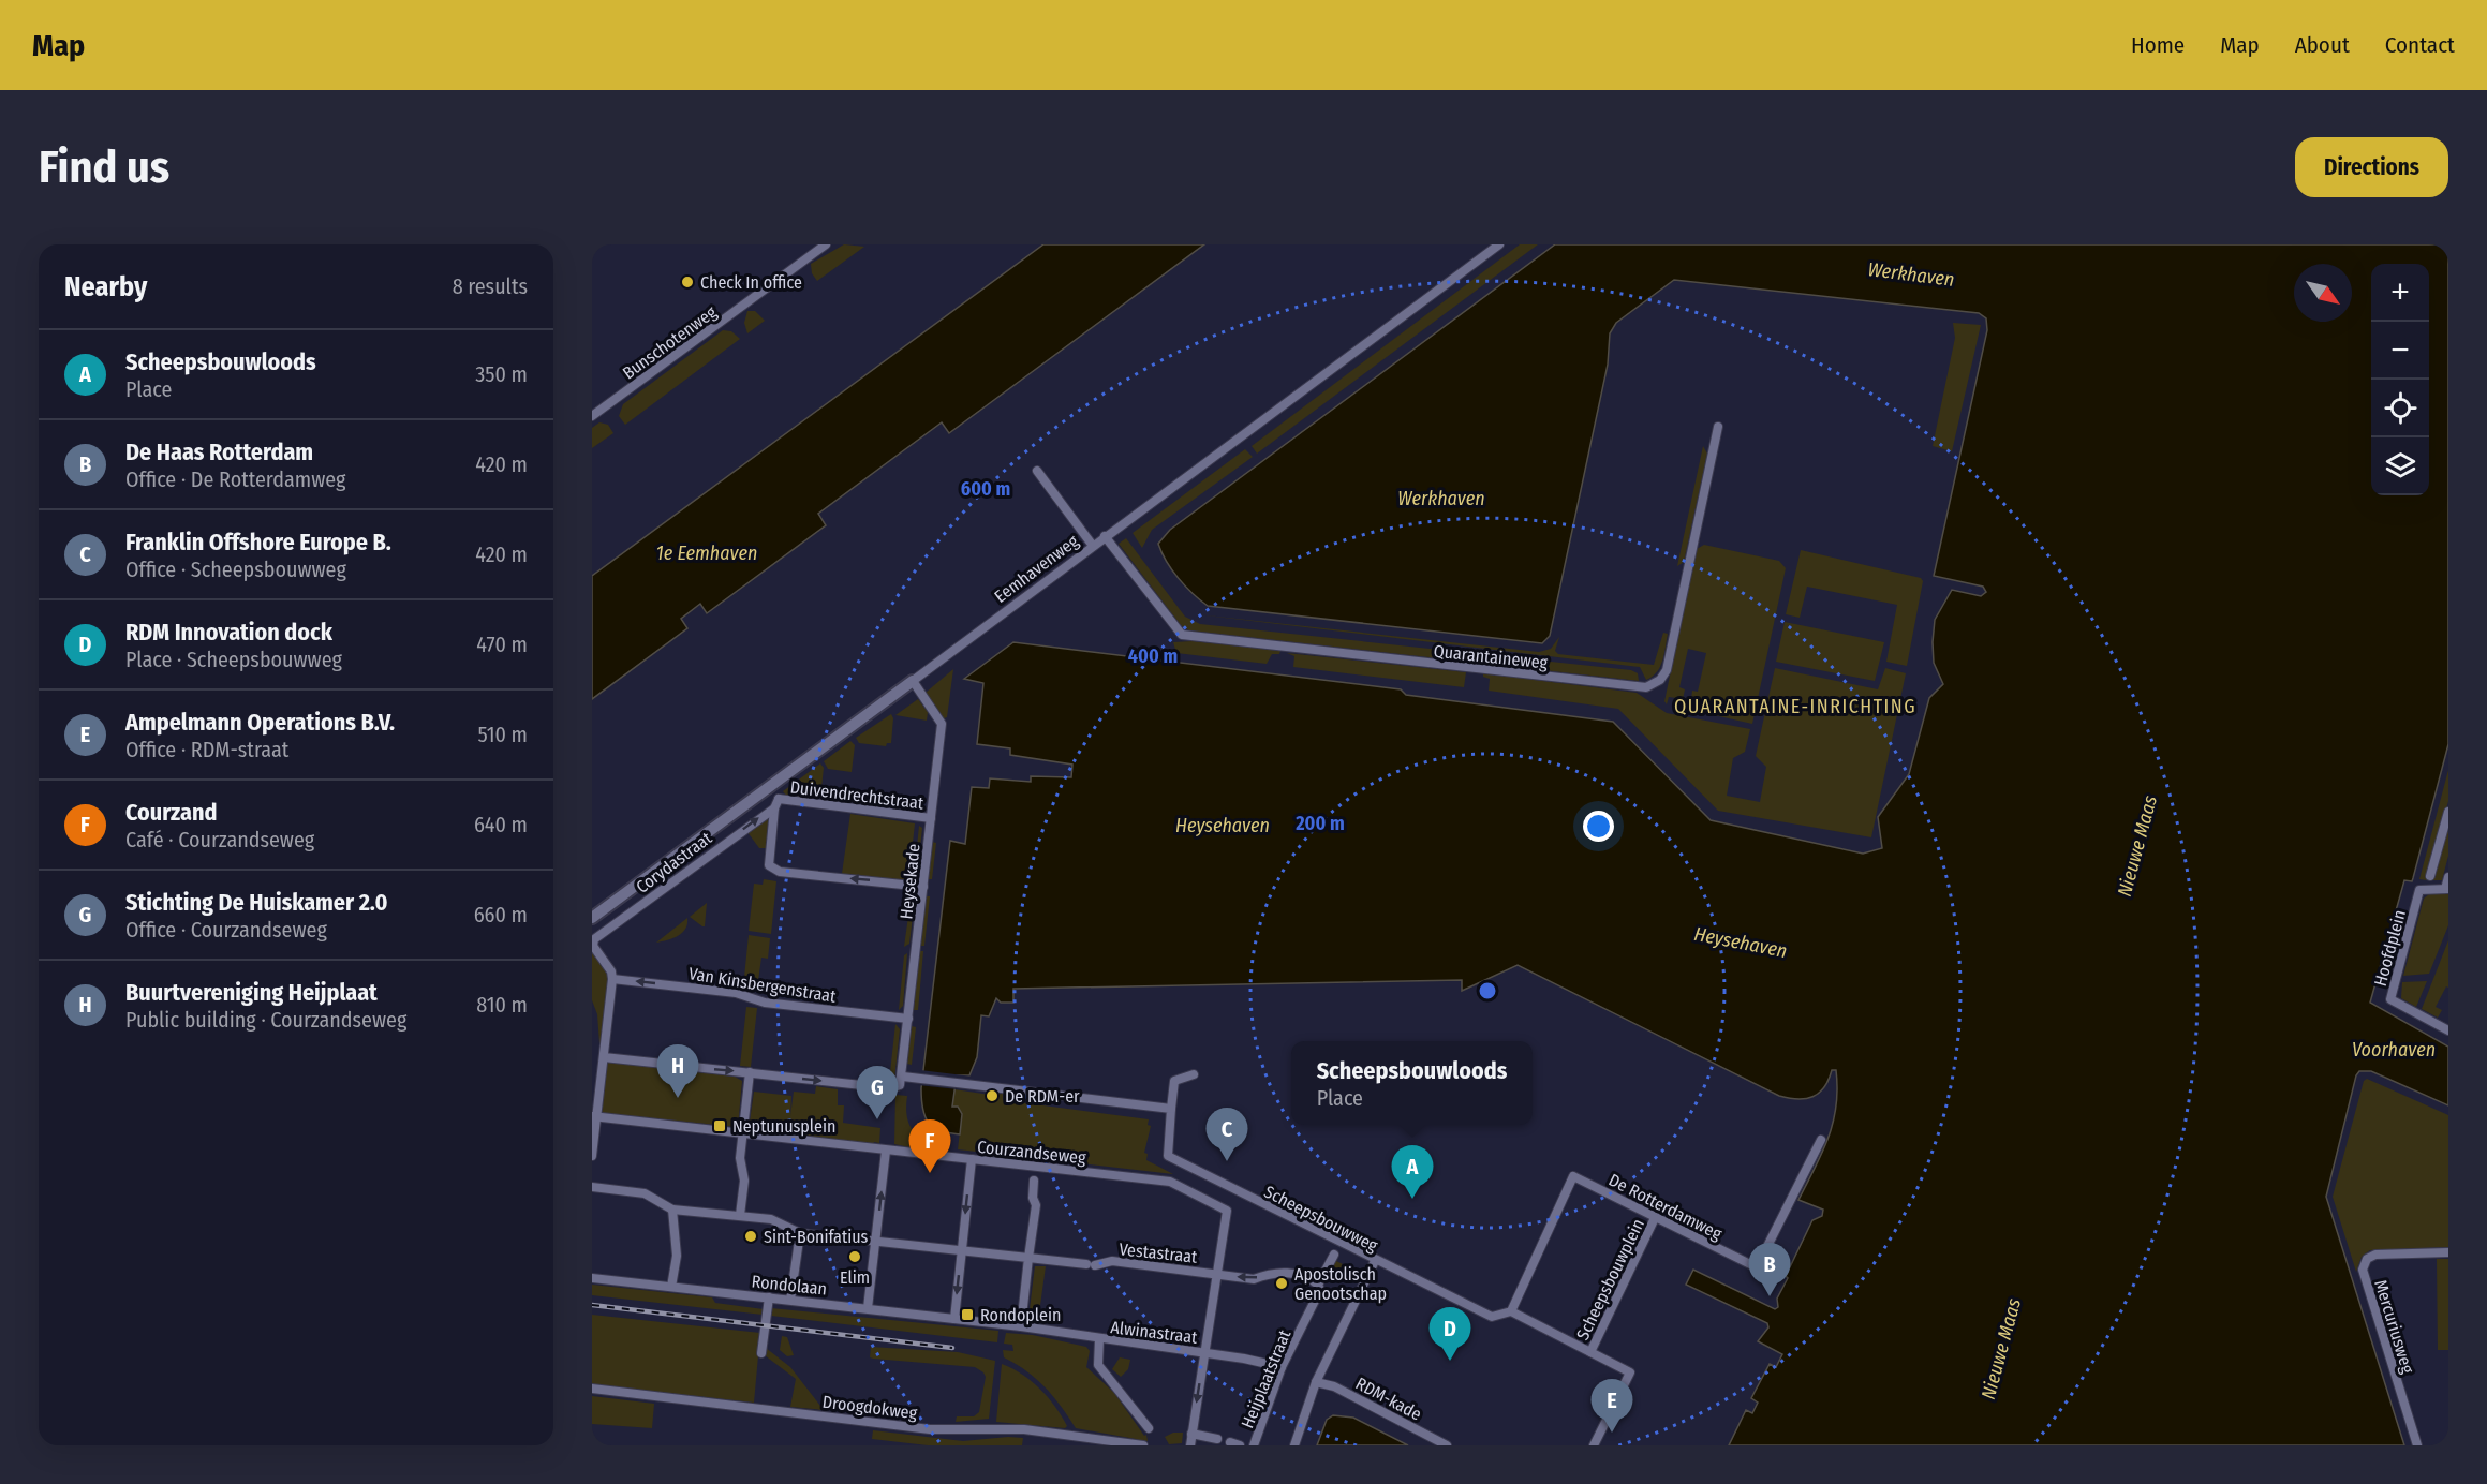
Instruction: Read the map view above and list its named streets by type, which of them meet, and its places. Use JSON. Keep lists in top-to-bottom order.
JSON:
{
  "streets": {
    "street": [
      "Bunschotenweg",
      "Eemhavenweg",
      "Quarantaineweg",
      "Duivendrechtstraat",
      "Corydastraat",
      "Heysekade",
      "Hoofdplein",
      "Van Kinsbergenstraat",
      "Courzandseweg",
      "De Rotterdamweg",
      "Scheepsbouwweg",
      "Vestastraat",
      "Scheepsbouwplein",
      "Rondolaan",
      "Mercuriusweg",
      "Alwinastraat",
      "Heijplaatstraat",
      "RDM-kade",
      "Droogdokweg"
    ]
  },
  "crossings": [
    ["Eemhavenweg", "Quarantaineweg"],
    ["Eemhavenweg", "Heysekade"],
    ["Duivendrechtstraat", "Heysekade"],
    ["Heysekade", "Van Kinsbergenstraat"],
    ["Courzandseweg", "Vestastraat"],
    ["De Rotterdamweg", "Scheepsbouwweg"],
    ["De Rotterdamweg", "Scheepsbouwplein"],
    ["Vestastraat", "Heijplaatstraat"],
    ["Rondolaan", "Alwinastraat"],
    ["Alwinastraat", "Heijplaatstraat"]
  ],
  "one_way": ["Corydastraat"],
  "districts": ["QUARANTAINE-INRICHTING"],
  "water": [
    "Werkhaven",
    "1e Eemhaven",
    "Heysehaven",
    "Nieuwe Maas",
    "Voorhaven"
  ],
  "places": {
    "other": [
      "Check In office",
      "De RDM-er",
      "Sint-Bonifatius",
      "Elim",
      "Apostolisch Genootschap"
    ],
    "transit": ["Neptunusplein", "Rondoplein"]
  },
  "north": "bottom right",
  "page": {
    "header": "Map",
    "nav": [
      "Home",
      "Map",
      "About",
      "Contact"
    ],
    "buttons": "Directions",
    "title": "Find us",
    "heading": ["Nearby", "8 results"],
    "map_buttons": ["+", "−"],
    "list": [
      {
        "mark": "A",
        "name": "Scheepsbouwloods",
        "note": "Place",
        "value": "350 m"
      },
      {
        "mark": "B",
        "name": "De Haas Rotterdam",
        "note": "Office · De Rotterdamweg",
        "value": "420 m"
      },
      {
        "mark": "C",
        "name": "Franklin Offshore Europe B.",
        "note": "Office · Scheepsbouwweg",
        "value": "420 m"
      },
      {
        "mark": "D",
        "name": "RDM Innovation dock",
        "note": "Place · Scheepsbouwweg",
        "value": "470 m"
      },
      {
        "mark": "E",
        "name": "Ampelmann Operations B.V.",
        "note": "Office · RDM-straat",
        "value": "510 m"
      },
      {
        "mark": "F",
        "name": "Courzand",
        "note": "Café · Courzandseweg",
        "value": "640 m"
      },
      {
        "mark": "G",
        "name": "Stichting De Huiskamer 2.0",
        "note": "Office · Courzandseweg",
        "value": "660 m"
      },
      {
        "mark": "H",
        "name": "Buurtvereniging Heijplaat",
        "note": "Public building · Courzandseweg",
        "value": "810 m"
      }
    ],
    "popup": ["Scheepsbouwloods", "Place"],
    "pins": [
      "H",
      "G",
      "C",
      "F",
      "A",
      "B",
      "D",
      "E"
    ]
  },
  "rings": ["600 m", "400 m", "200 m"]
}
